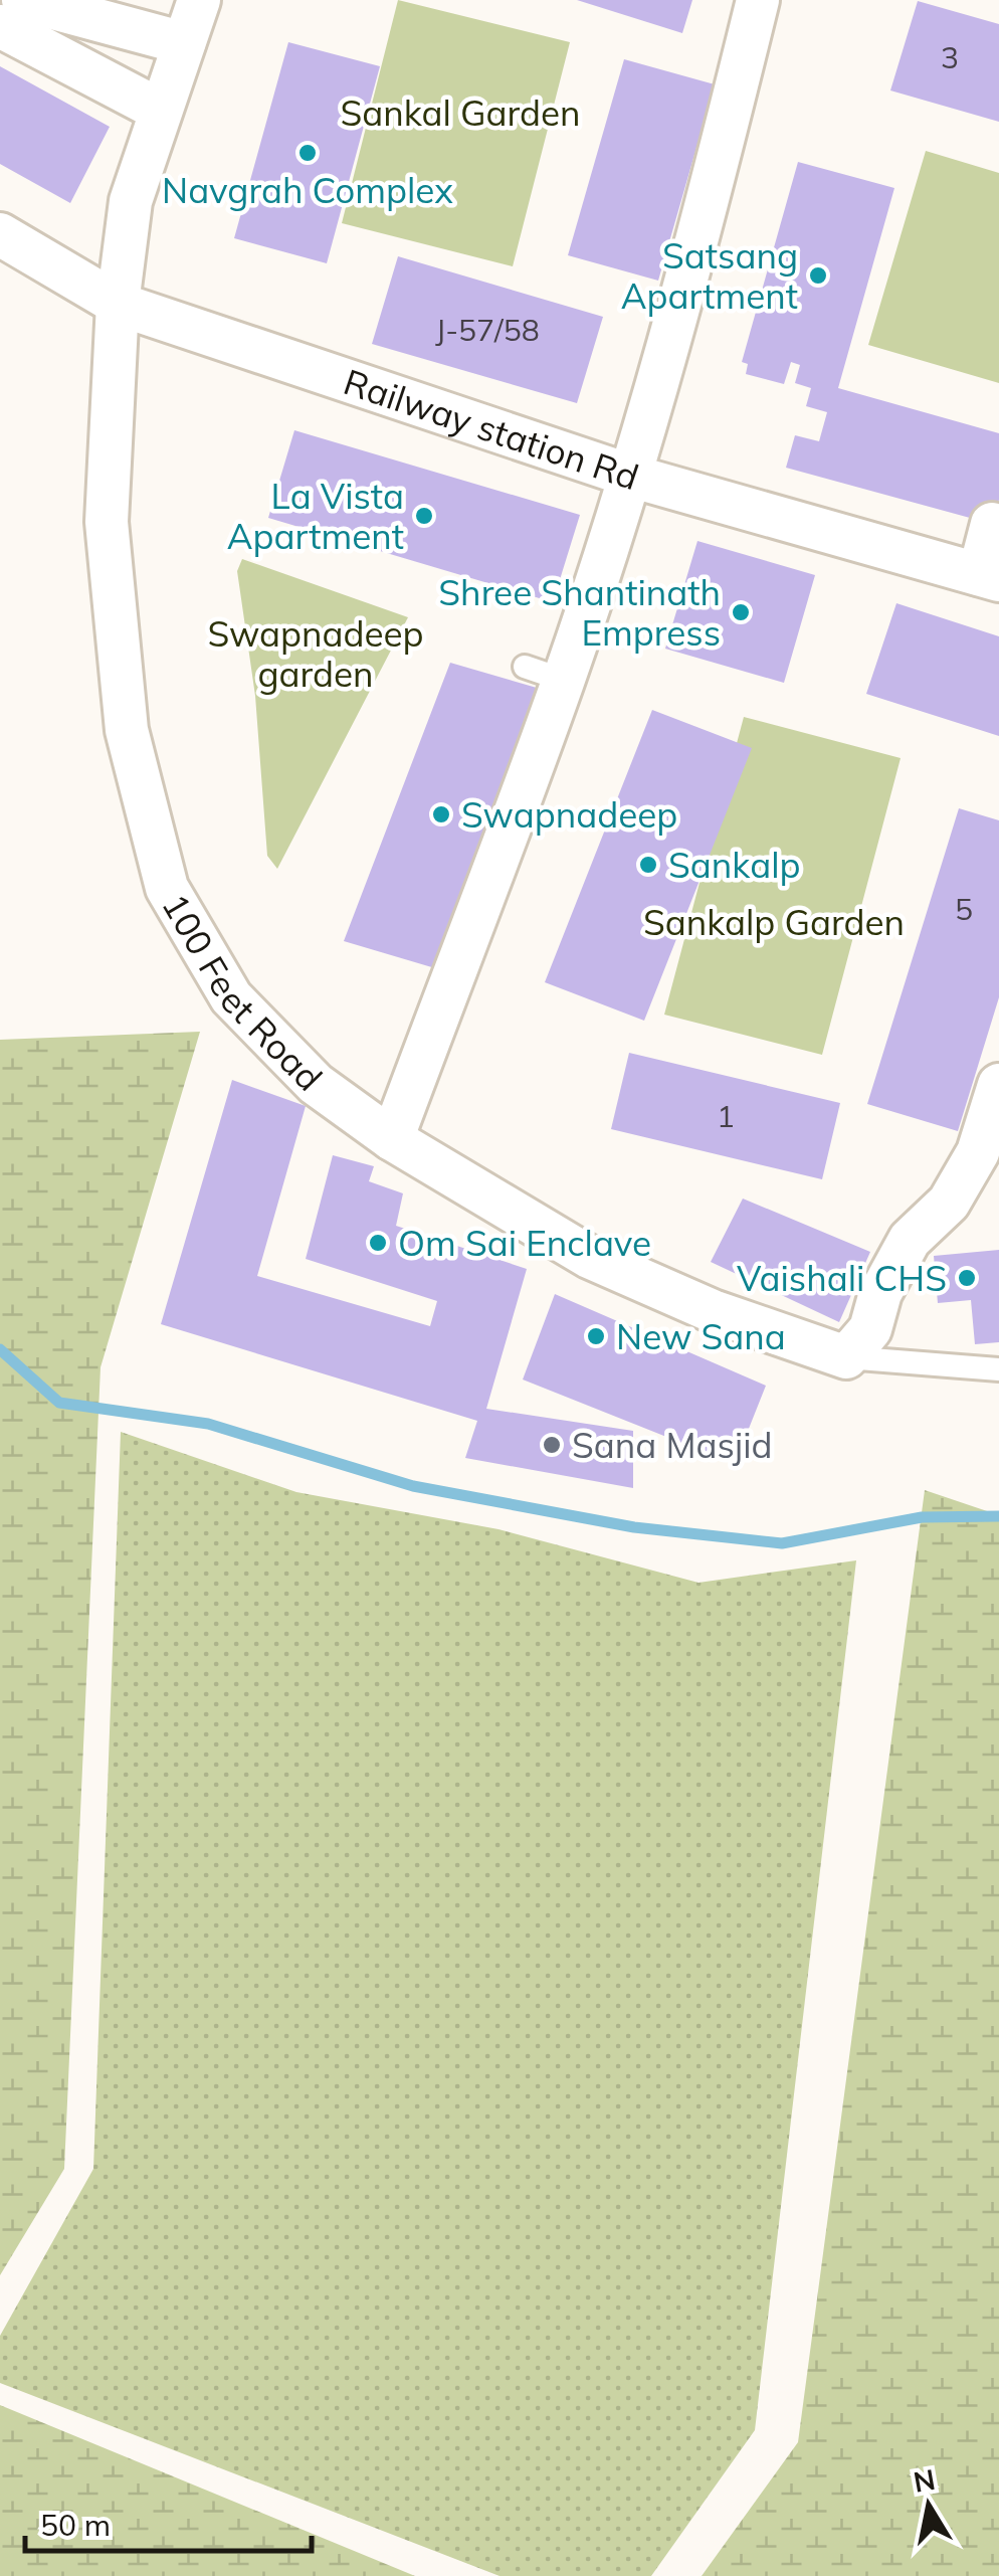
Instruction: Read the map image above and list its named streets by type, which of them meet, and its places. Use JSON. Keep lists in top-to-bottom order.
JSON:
{
  "streets": {
    "street": ["Railway station Rd", "100 Feet Road"]
  },
  "crossings": [
    ["Railway station Rd", "100 Feet Road"]
  ],
  "parks": ["Sankal Garden", "Swapnadeep garden", "Sankalp Garden"],
  "places": [
    "Navgrah Complex",
    "Satsang Apartment",
    "La Vista Apartment",
    "Shree Shantinath Empress",
    "Swapnadeep",
    "Sankalp",
    "Om Sai Enclave",
    "Vaishali CHS",
    "New Sana",
    "Sana Masjid"
  ],
  "house_numbers": [
    "3",
    "J-57/58",
    "5",
    "1"
  ],
  "scale_bar": "50 m",
  "north": "top"
}
